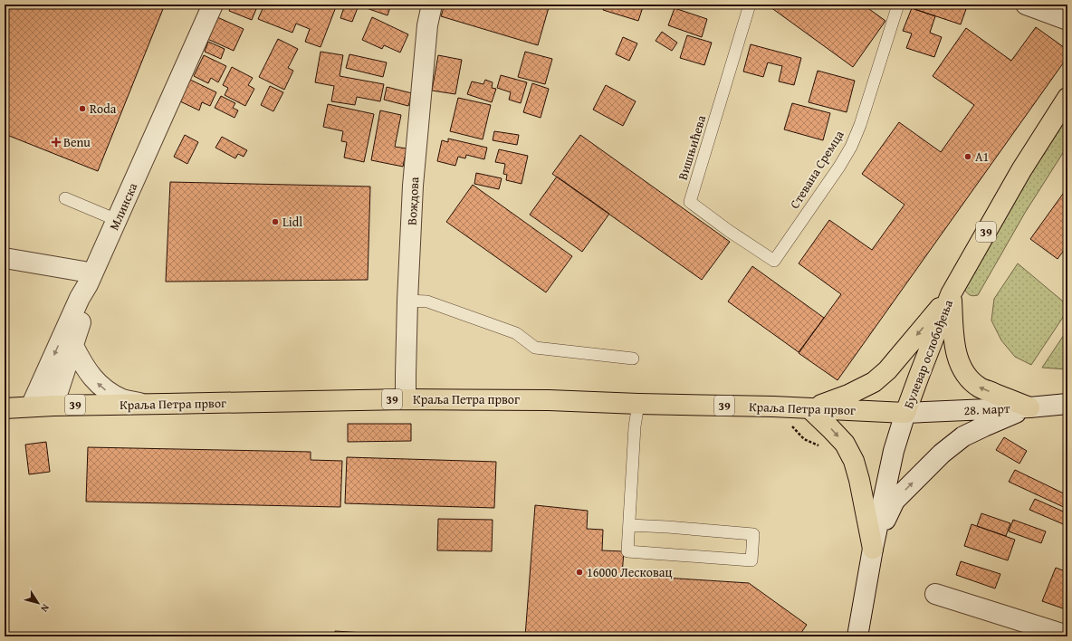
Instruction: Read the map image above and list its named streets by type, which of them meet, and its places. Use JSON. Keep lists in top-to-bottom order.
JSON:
{
  "streets": {
    "main road": ["39", "Булевар ослобођења", "Краља Петра првог"],
    "street": ["Вождова", "Млинска", "28. март"],
    "lane": ["Вишњићева", "Стевана Сремца"]
  },
  "crossings": [
    ["Вишњићева", "Стевана Сремца"],
    ["Вождова", "Краља Петра првог"],
    ["Млинска", "Краља Петра првог"],
    ["Булевар ослобођења", "Краља Петра првог"],
    ["Булевар ослобођења", "28. март"],
    ["Краља Петра првог", "28. март"]
  ],
  "places": {
    "other": [
      "Roda",
      "A1",
      "Lidl",
      "16000 Лесковац"
    ],
    "health": ["Benu"]
  },
  "north": "bottom right"
}
